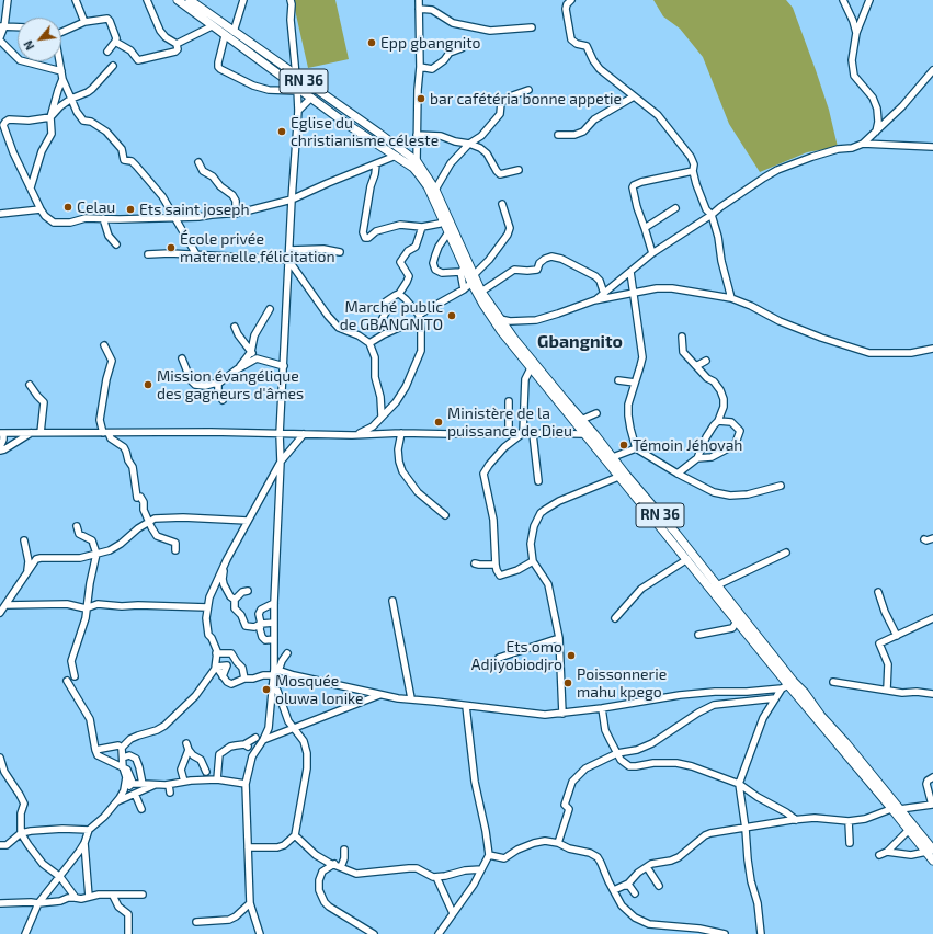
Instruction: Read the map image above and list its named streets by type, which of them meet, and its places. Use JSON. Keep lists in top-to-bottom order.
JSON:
{
  "streets": {
    "main road": ["RN 36"]
  },
  "districts": ["Gbangnito"],
  "places": [
    "Epp gbangnito",
    "bar cafétéria bonne appetie",
    "Eglise du christianisme céleste",
    "Celau",
    "Ets saint joseph",
    "École privée maternelle félicitation",
    "Marché public de GBANGNITO",
    "Mission évangélique des gagneurs d'âmes",
    "Ministère de la puissance de Dieu",
    "Témoin Jéhovah",
    "Ets omo Adjiyobiodjro",
    "Poissonnerie mahu kpego",
    "Mosquée oluwa lonike"
  ],
  "north": "bottom left"
}
